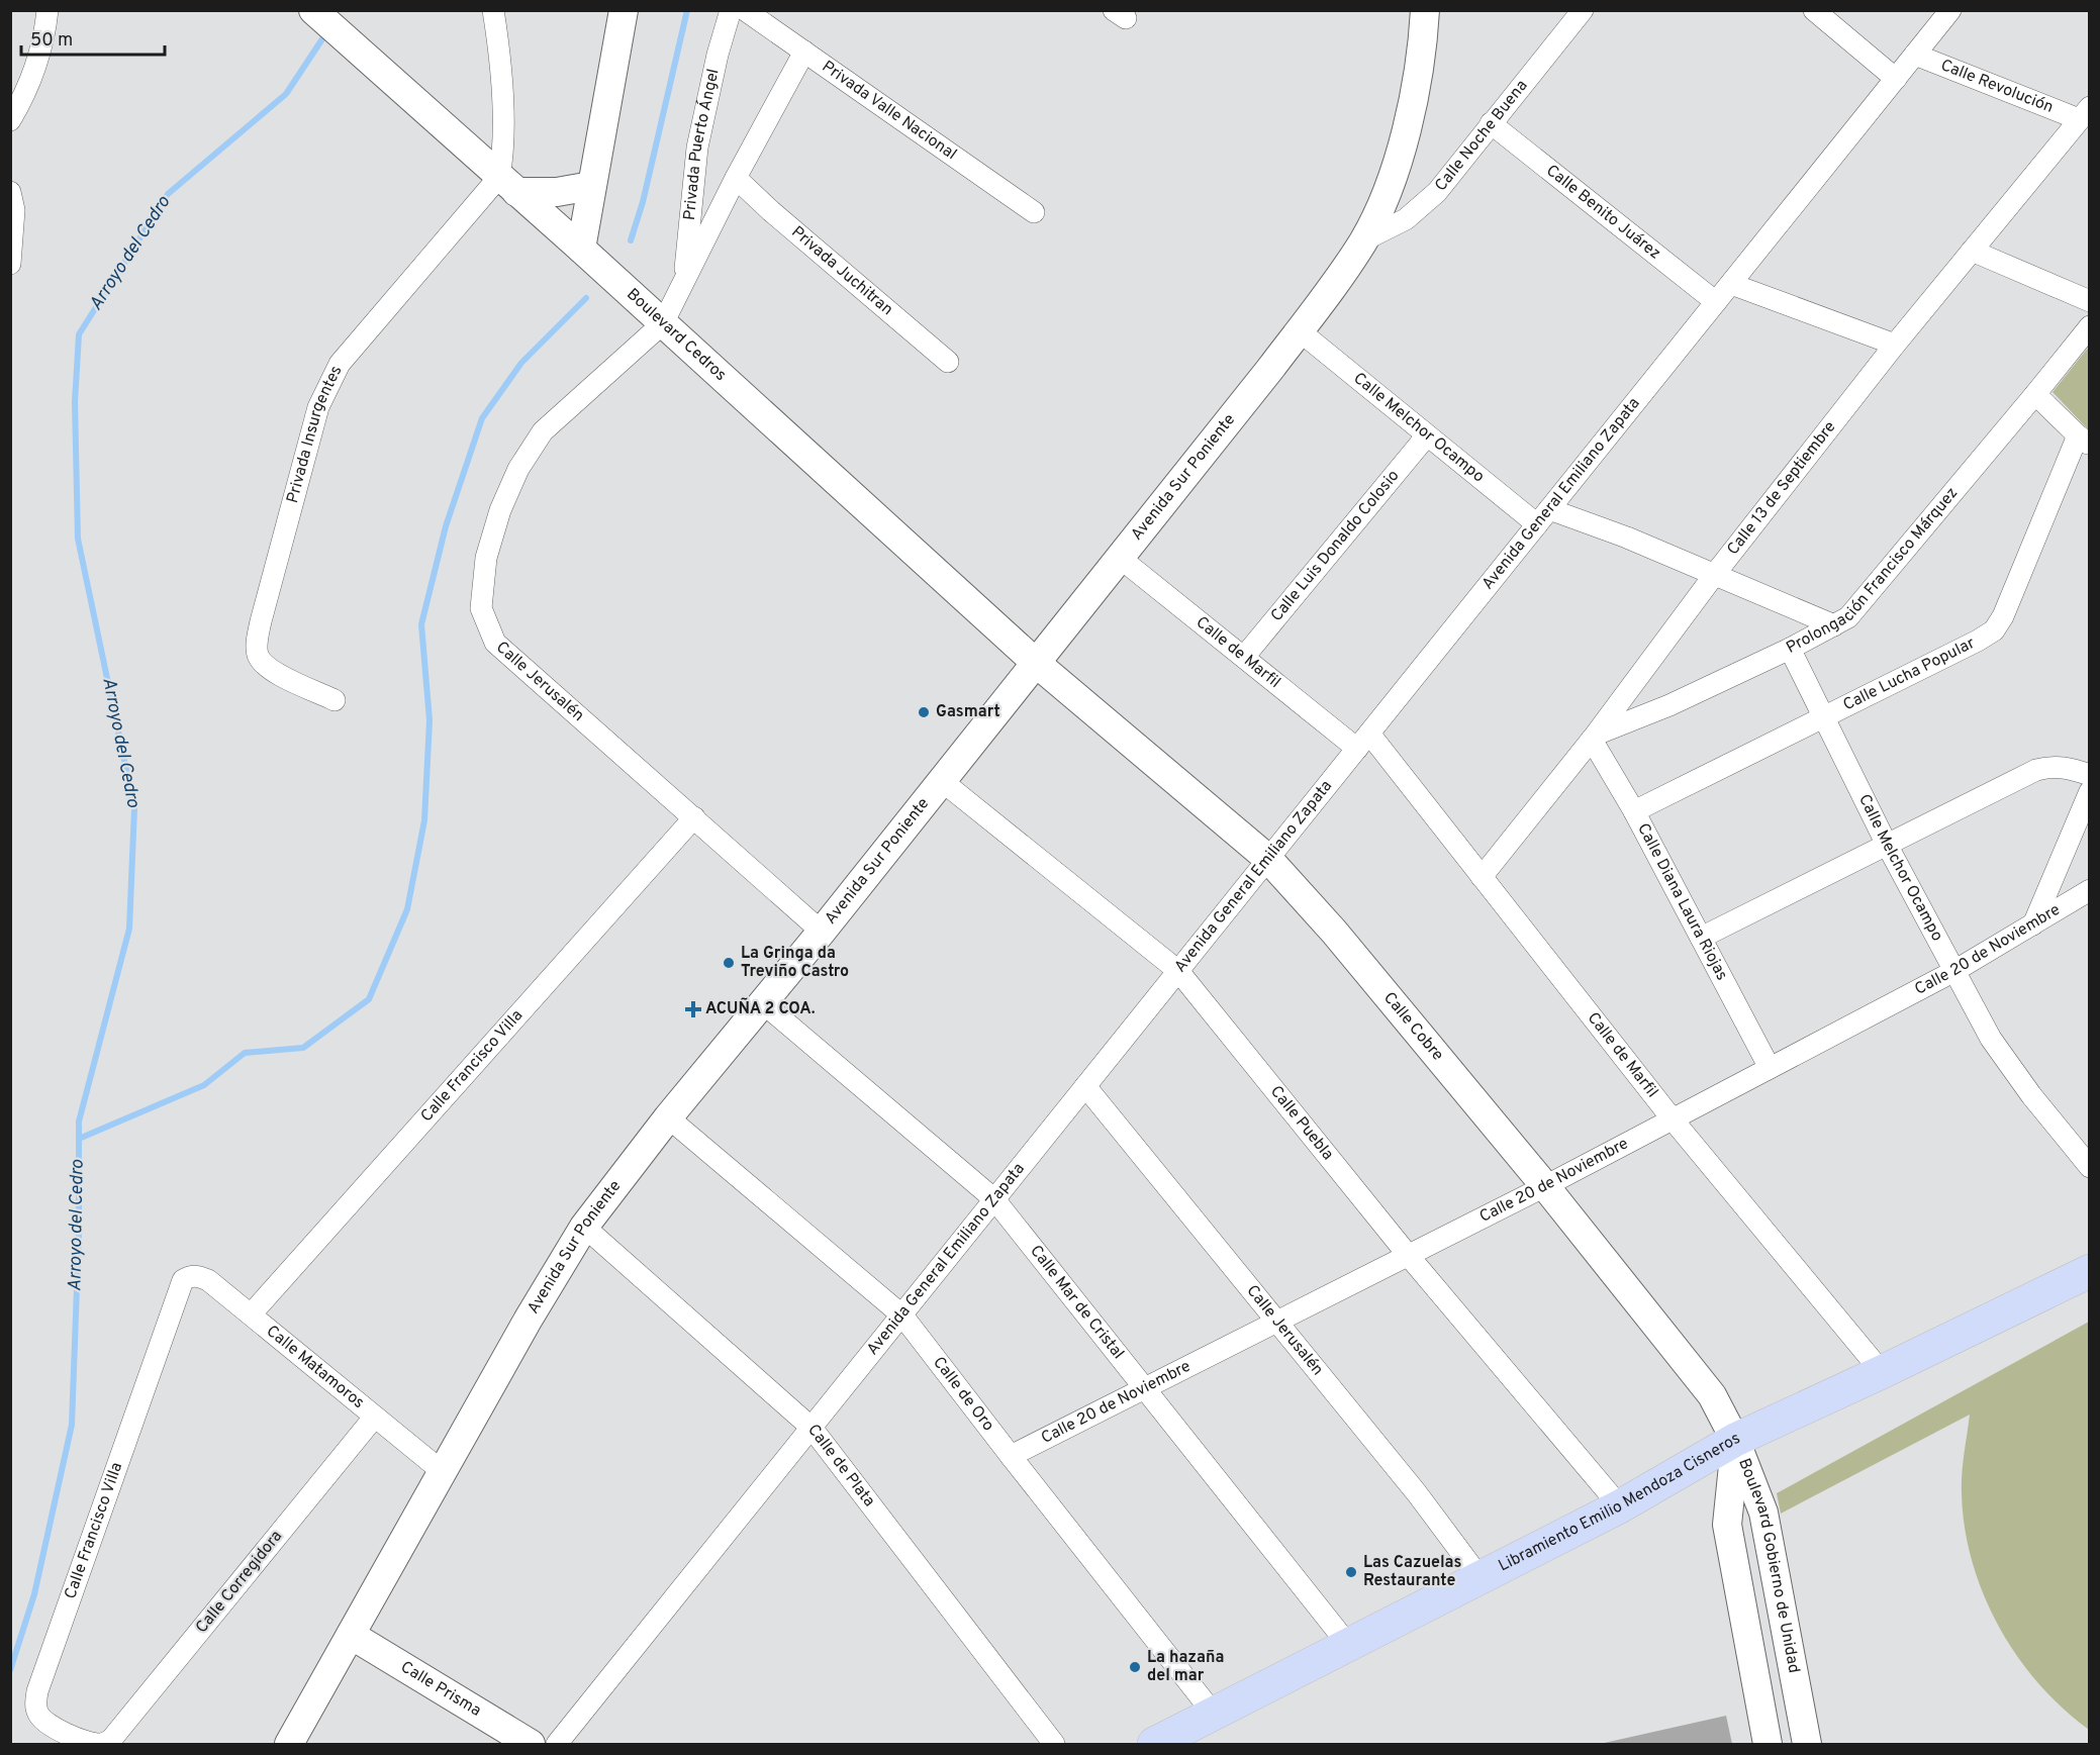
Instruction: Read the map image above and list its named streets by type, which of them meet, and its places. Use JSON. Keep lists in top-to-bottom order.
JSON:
{
  "streets": {
    "main road": [
      "Boulevard Cedros",
      "Avenida Sur Poniente",
      "Calle Cobre",
      "Libramiento Emilio Mendoza Cisneros",
      "Boulevard Gobierno de Unidad",
      "Calle Prisma"
    ],
    "street": [
      "Calle Revolución",
      "Privada Valle Nacional",
      "Calle Noche Buena",
      "Privada Puerto Ángel",
      "Calle Benito Juárez",
      "Privada Juchitran",
      "Calle Melchor Ocampo",
      "Privada Insurgentes",
      "Calle 13 de Septiembre",
      "Avenida General Emiliano Zapata",
      "Calle Luis Donaldo Colosio",
      "Prolongación Francisco Márquez",
      "Calle de Marfil",
      "Calle Lucha Popular",
      "Calle Jerusalén",
      "Calle Diana Laura Riojas",
      "Calle 20 de Noviembre",
      "Calle Francisco Villa",
      "Calle Puebla",
      "Calle Mar de Cristal",
      "Calle Matamoros",
      "Calle de Oro",
      "Calle de Plata",
      "Calle Corregidora"
    ]
  },
  "crossings": [
    ["Calle Revolución", "Calle 13 de Septiembre"],
    ["Calle Revolución", "Avenida General Emiliano Zapata"],
    ["Privada Valle Nacional", "Privada Puerto Ángel"],
    ["Calle Noche Buena", "Calle Benito Juárez"],
    ["Calle Noche Buena", "Avenida Sur Poniente"],
    ["Privada Puerto Ángel", "Privada Juchitran"],
    ["Privada Puerto Ángel", "Boulevard Cedros"],
    ["Privada Puerto Ángel", "Calle Jerusalén"],
    ["Calle Benito Juárez", "Avenida General Emiliano Zapata"],
    ["Boulevard Cedros", "Privada Insurgentes"],
    ["Boulevard Cedros", "Avenida Sur Poniente"],
    ["Boulevard Cedros", "Calle Jerusalén"],
    ["Boulevard Cedros", "Calle Cobre"],
    ["Calle Melchor Ocampo", "Avenida Sur Poniente"],
    ["Calle Melchor Ocampo", "Calle 13 de Septiembre"],
    ["Calle Melchor Ocampo", "Avenida General Emiliano Zapata"],
    ["Calle Melchor Ocampo", "Calle Luis Donaldo Colosio"],
    ["Calle Melchor Ocampo", "Prolongación Francisco Márquez"],
    ["Calle Melchor Ocampo", "Calle Lucha Popular"],
    ["Calle Melchor Ocampo", "Calle 20 de Noviembre"],
    ["Avenida Sur Poniente", "Calle de Marfil"],
    ["Avenida Sur Poniente", "Calle Jerusalén"],
    ["Avenida Sur Poniente", "Calle Cobre"],
    ["Avenida Sur Poniente", "Calle Puebla"],
    ["Avenida Sur Poniente", "Calle Mar de Cristal"],
    ["Avenida Sur Poniente", "Calle Matamoros"],
    ["Avenida Sur Poniente", "Calle de Oro"],
    ["Avenida Sur Poniente", "Calle de Plata"],
    ["Avenida Sur Poniente", "Calle Prisma"],
    ["Calle 13 de Septiembre", "Prolongación Francisco Márquez"],
    ["Calle 13 de Septiembre", "Calle de Marfil"],
    ["Calle 13 de Septiembre", "Calle Diana Laura Riojas"],
    ["Avenida General Emiliano Zapata", "Calle de Marfil"],
    ["Avenida General Emiliano Zapata", "Calle Jerusalén"],
    ["Avenida General Emiliano Zapata", "Calle Cobre"],
    ["Avenida General Emiliano Zapata", "Calle Puebla"],
    ["Avenida General Emiliano Zapata", "Calle Mar de Cristal"],
    ["Avenida General Emiliano Zapata", "Calle de Oro"],
    ["Avenida General Emiliano Zapata", "Calle de Plata"],
    ["Calle Luis Donaldo Colosio", "Calle de Marfil"],
    ["Prolongación Francisco Márquez", "Calle Diana Laura Riojas"],
    ["Calle de Marfil", "Calle 20 de Noviembre"],
    ["Calle de Marfil", "Libramiento Emilio Mendoza Cisneros"],
    ["Calle Lucha Popular", "Calle Diana Laura Riojas"],
    ["Calle Jerusalén", "Calle 20 de Noviembre"],
    ["Calle Jerusalén", "Calle Francisco Villa"],
    ["Calle Jerusalén", "Libramiento Emilio Mendoza Cisneros"],
    ["Calle Diana Laura Riojas", "Calle 20 de Noviembre"],
    ["Calle 20 de Noviembre", "Calle Cobre"],
    ["Calle 20 de Noviembre", "Calle Puebla"],
    ["Calle 20 de Noviembre", "Calle Mar de Cristal"],
    ["Calle 20 de Noviembre", "Calle de Oro"],
    ["Calle Cobre", "Libramiento Emilio Mendoza Cisneros"],
    ["Calle Cobre", "Boulevard Gobierno de Unidad"],
    ["Calle Francisco Villa", "Calle Matamoros"],
    ["Calle Francisco Villa", "Calle Corregidora"],
    ["Calle Puebla", "Libramiento Emilio Mendoza Cisneros"],
    ["Calle Mar de Cristal", "Libramiento Emilio Mendoza Cisneros"],
    ["Calle Matamoros", "Calle Corregidora"],
    ["Calle de Oro", "Libramiento Emilio Mendoza Cisneros"],
    ["Libramiento Emilio Mendoza Cisneros", "Boulevard Gobierno de Unidad"]
  ],
  "water": ["Arroyo del Cedro"],
  "places": {
    "other": [
      "Gasmart",
      "La Gringa da Treviño Castro",
      "Las Cazuelas Restaurante",
      "La hazaña del mar"
    ],
    "health": ["ACUÑA 2 COA."]
  },
  "scale_bar": "50 m"
}
